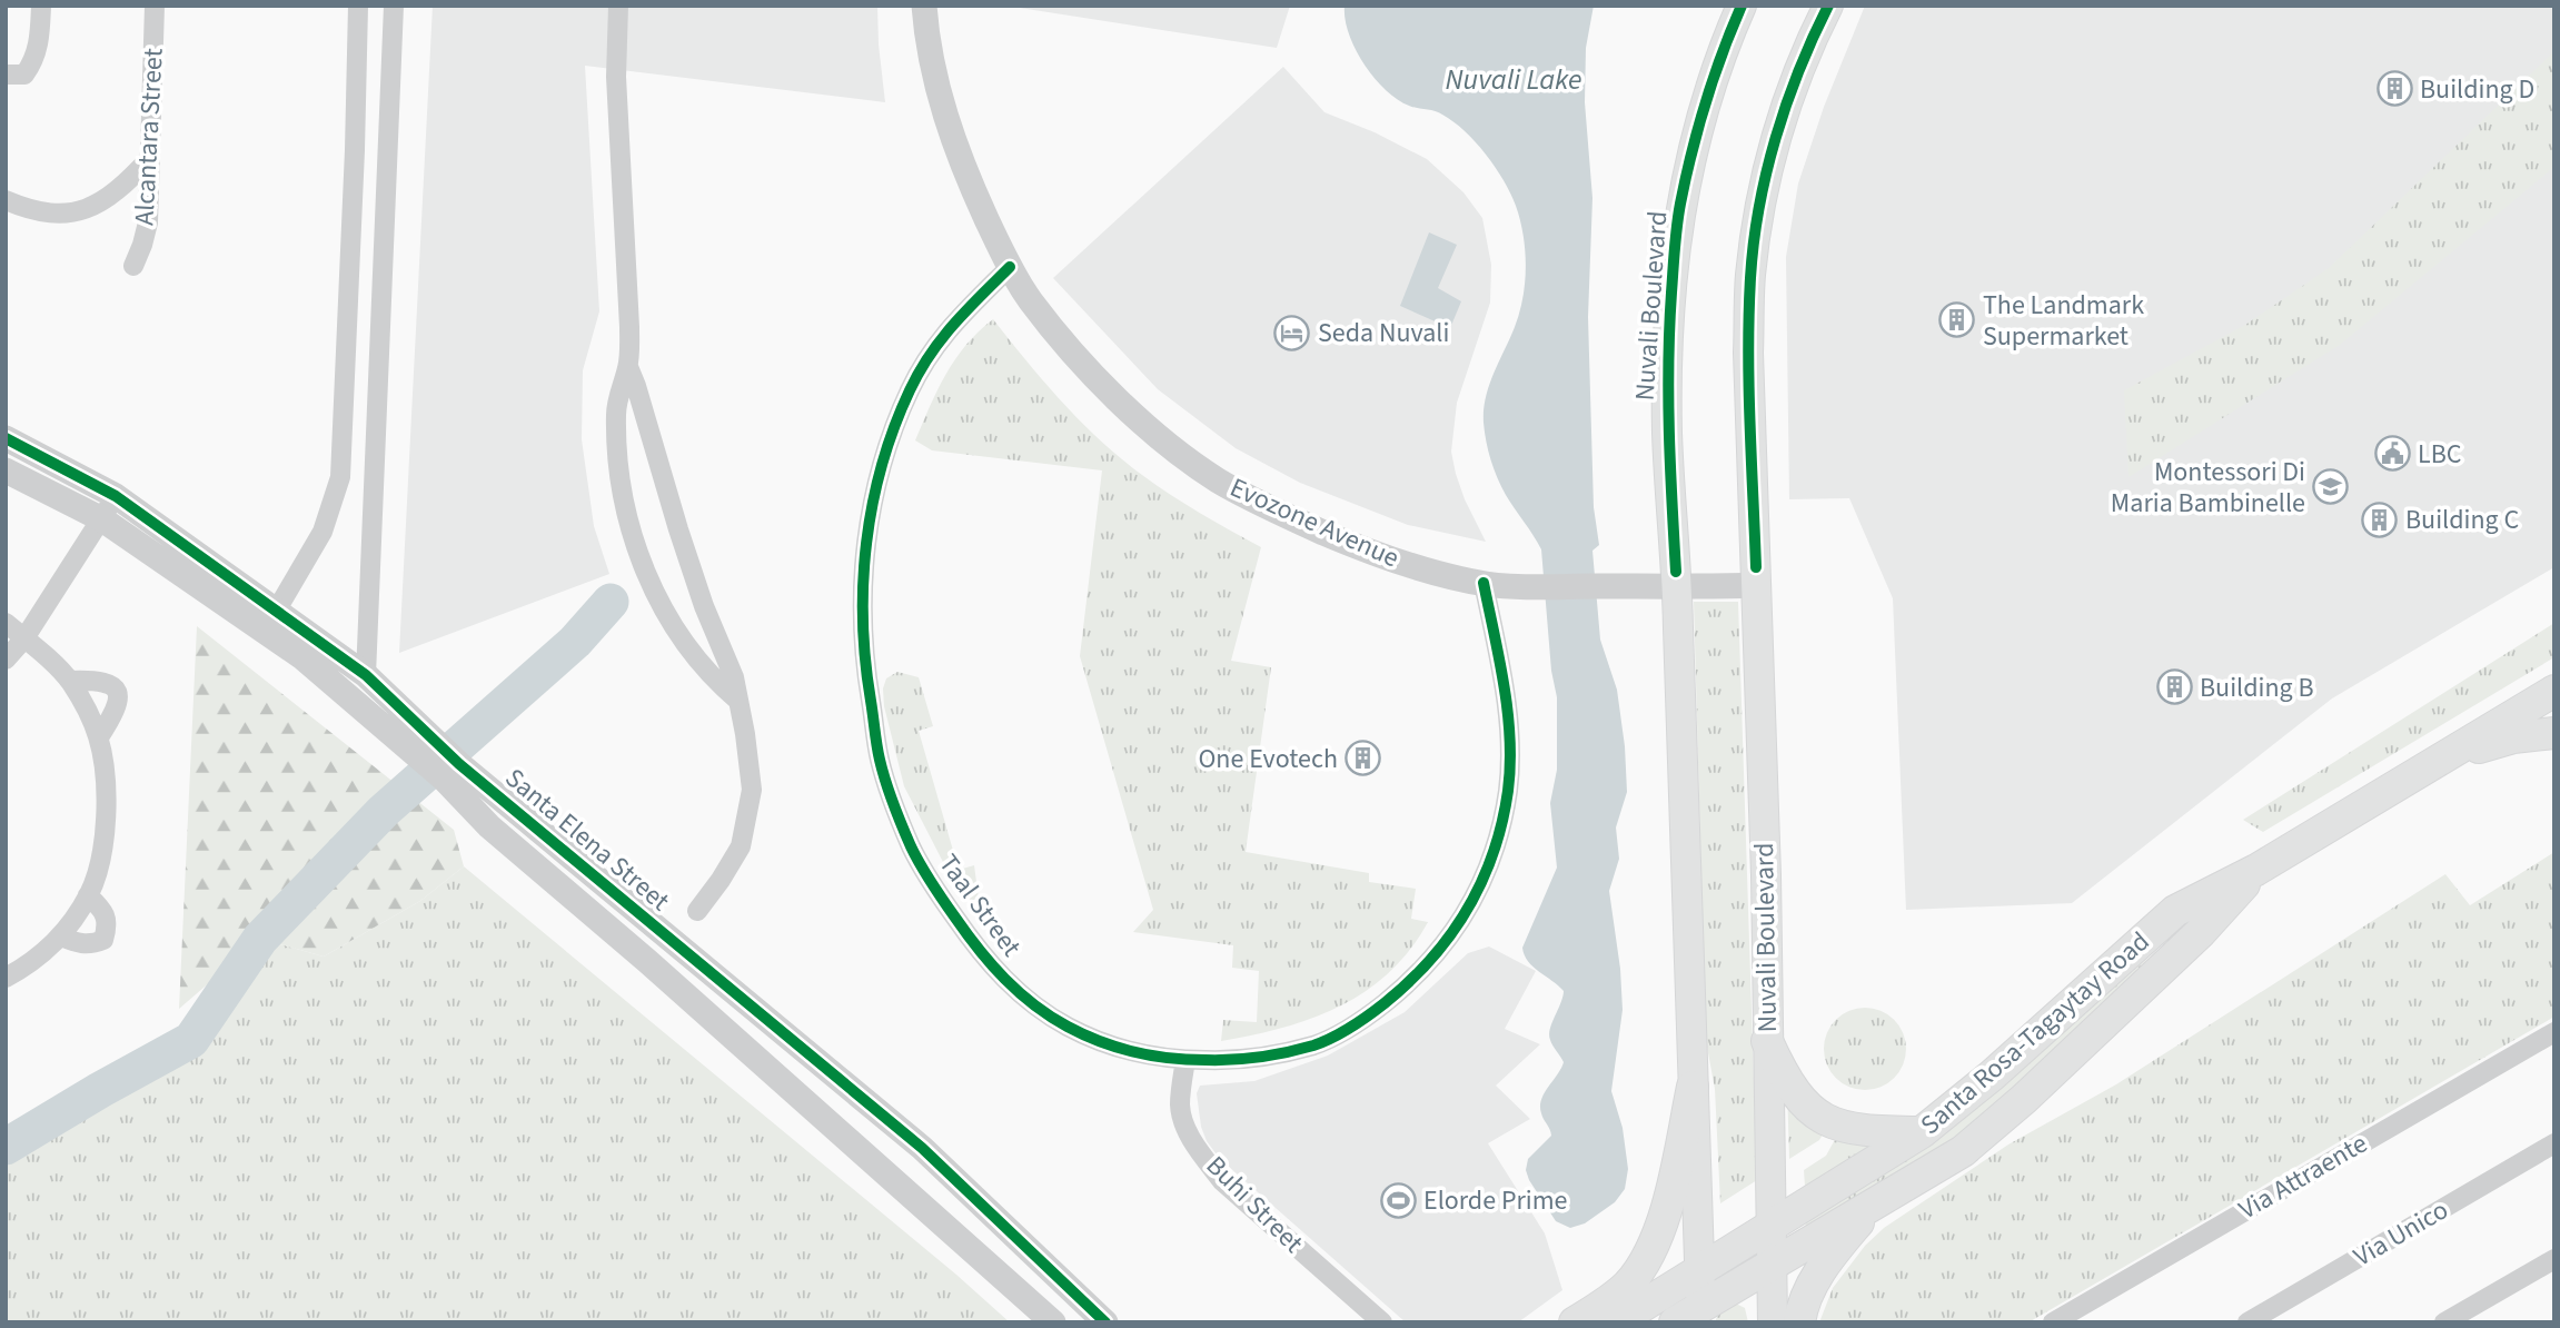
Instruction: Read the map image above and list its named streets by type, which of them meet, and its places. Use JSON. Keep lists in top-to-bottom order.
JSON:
{
  "streets": {
    "main road": ["Nuvali Boulevard", "Santa Rosa-Tagaytay Road"],
    "street": [
      "Alcantara Street",
      "Evozone Avenue",
      "Santa Elena Street",
      "Taal Street",
      "Via Attraente",
      "Buhi Street",
      "Via Unico"
    ]
  },
  "crossings": [
    ["Nuvali Boulevard", "Evozone Avenue"],
    ["Nuvali Boulevard", "Santa Rosa-Tagaytay Road"],
    ["Evozone Avenue", "Taal Street"],
    ["Taal Street", "Buhi Street"]
  ],
  "water": ["Nuvali Lake"],
  "places": {
    "building": [
      "Building D",
      "The Landmark Supermarket",
      "Building C",
      "Building B",
      "One Evotech"
    ],
    "hotel": ["Seda Nuvali"],
    "public building": ["LBC"],
    "school or university": ["Montessori Di Maria Bambinelle"],
    "sports": ["Elorde Prime"]
  }
}
